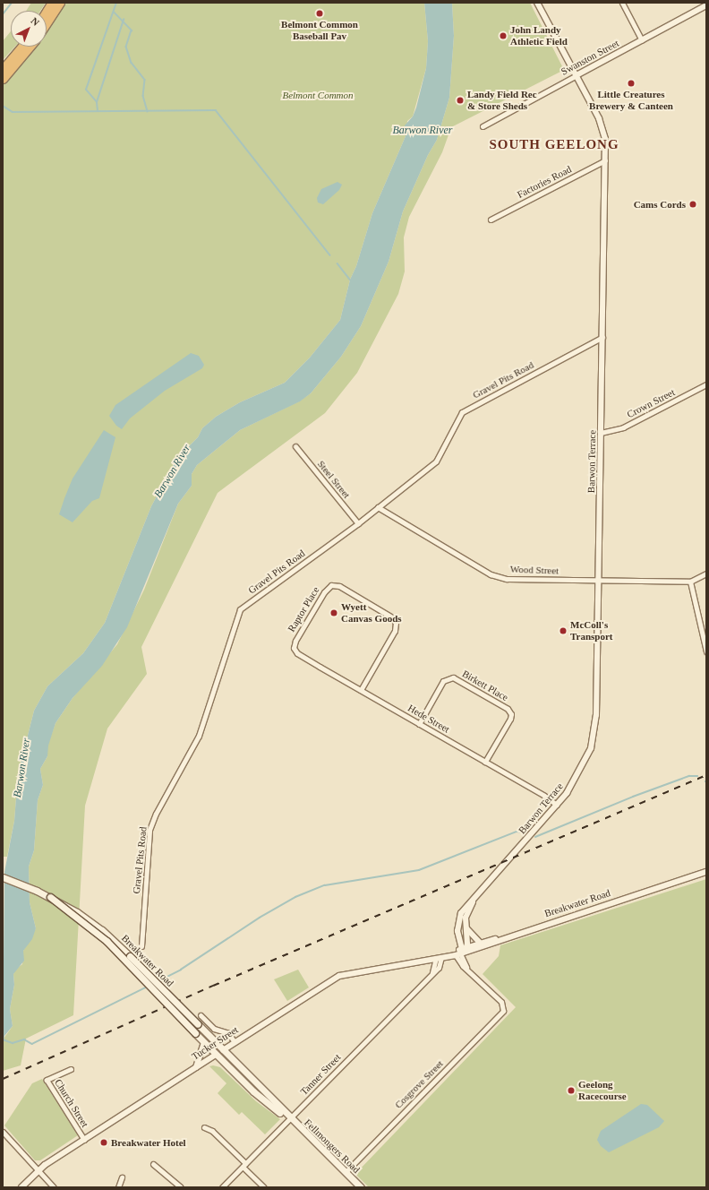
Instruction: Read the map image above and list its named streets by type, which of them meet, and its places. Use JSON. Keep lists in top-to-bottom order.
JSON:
{
  "streets": {
    "main road": ["Breakwater Road", "Tucker Street", "Fellmongers Road"],
    "street": [
      "Swanston Street",
      "Factories Road",
      "Gravel Pits Road",
      "Crown Street",
      "Barwon Terrace",
      "Steel Street",
      "Wood Street",
      "Raptor Place",
      "Birkett Place",
      "Hede Street",
      "Tanner Street",
      "Cosgrove Street",
      "Church Street"
    ]
  },
  "crossings": [
    ["Swanston Street", "Barwon Terrace"],
    ["Factories Road", "Barwon Terrace"],
    ["Gravel Pits Road", "Barwon Terrace"],
    ["Gravel Pits Road", "Steel Street"],
    ["Gravel Pits Road", "Wood Street"],
    ["Crown Street", "Barwon Terrace"],
    ["Barwon Terrace", "Wood Street"],
    ["Barwon Terrace", "Hede Street"],
    ["Barwon Terrace", "Tucker Street"],
    ["Barwon Terrace", "Cosgrove Street"],
    ["Raptor Place", "Hede Street"],
    ["Birkett Place", "Hede Street"],
    ["Breakwater Road", "Tucker Street"],
    ["Breakwater Road", "Fellmongers Road"],
    ["Tucker Street", "Tanner Street"],
    ["Tucker Street", "Cosgrove Street"],
    ["Tucker Street", "Church Street"],
    ["Tucker Street", "Fellmongers Road"],
    ["Tanner Street", "Fellmongers Road"],
    ["Cosgrove Street", "Fellmongers Road"]
  ],
  "districts": ["SOUTH GEELONG"],
  "water": ["Barwon River"],
  "parks": ["Belmont Common"],
  "places": [
    "Belmont Common Baseball Pav",
    "John Landy Athletic Field",
    "Little Creatures Brewery & Canteen",
    "Landy Field Rec & Store Sheds",
    "Cams Cords",
    "Wyett Canvas Goods",
    "McColl's Transport",
    "Geelong Racecourse",
    "Breakwater Hotel"
  ],
  "north": "top right"
}
